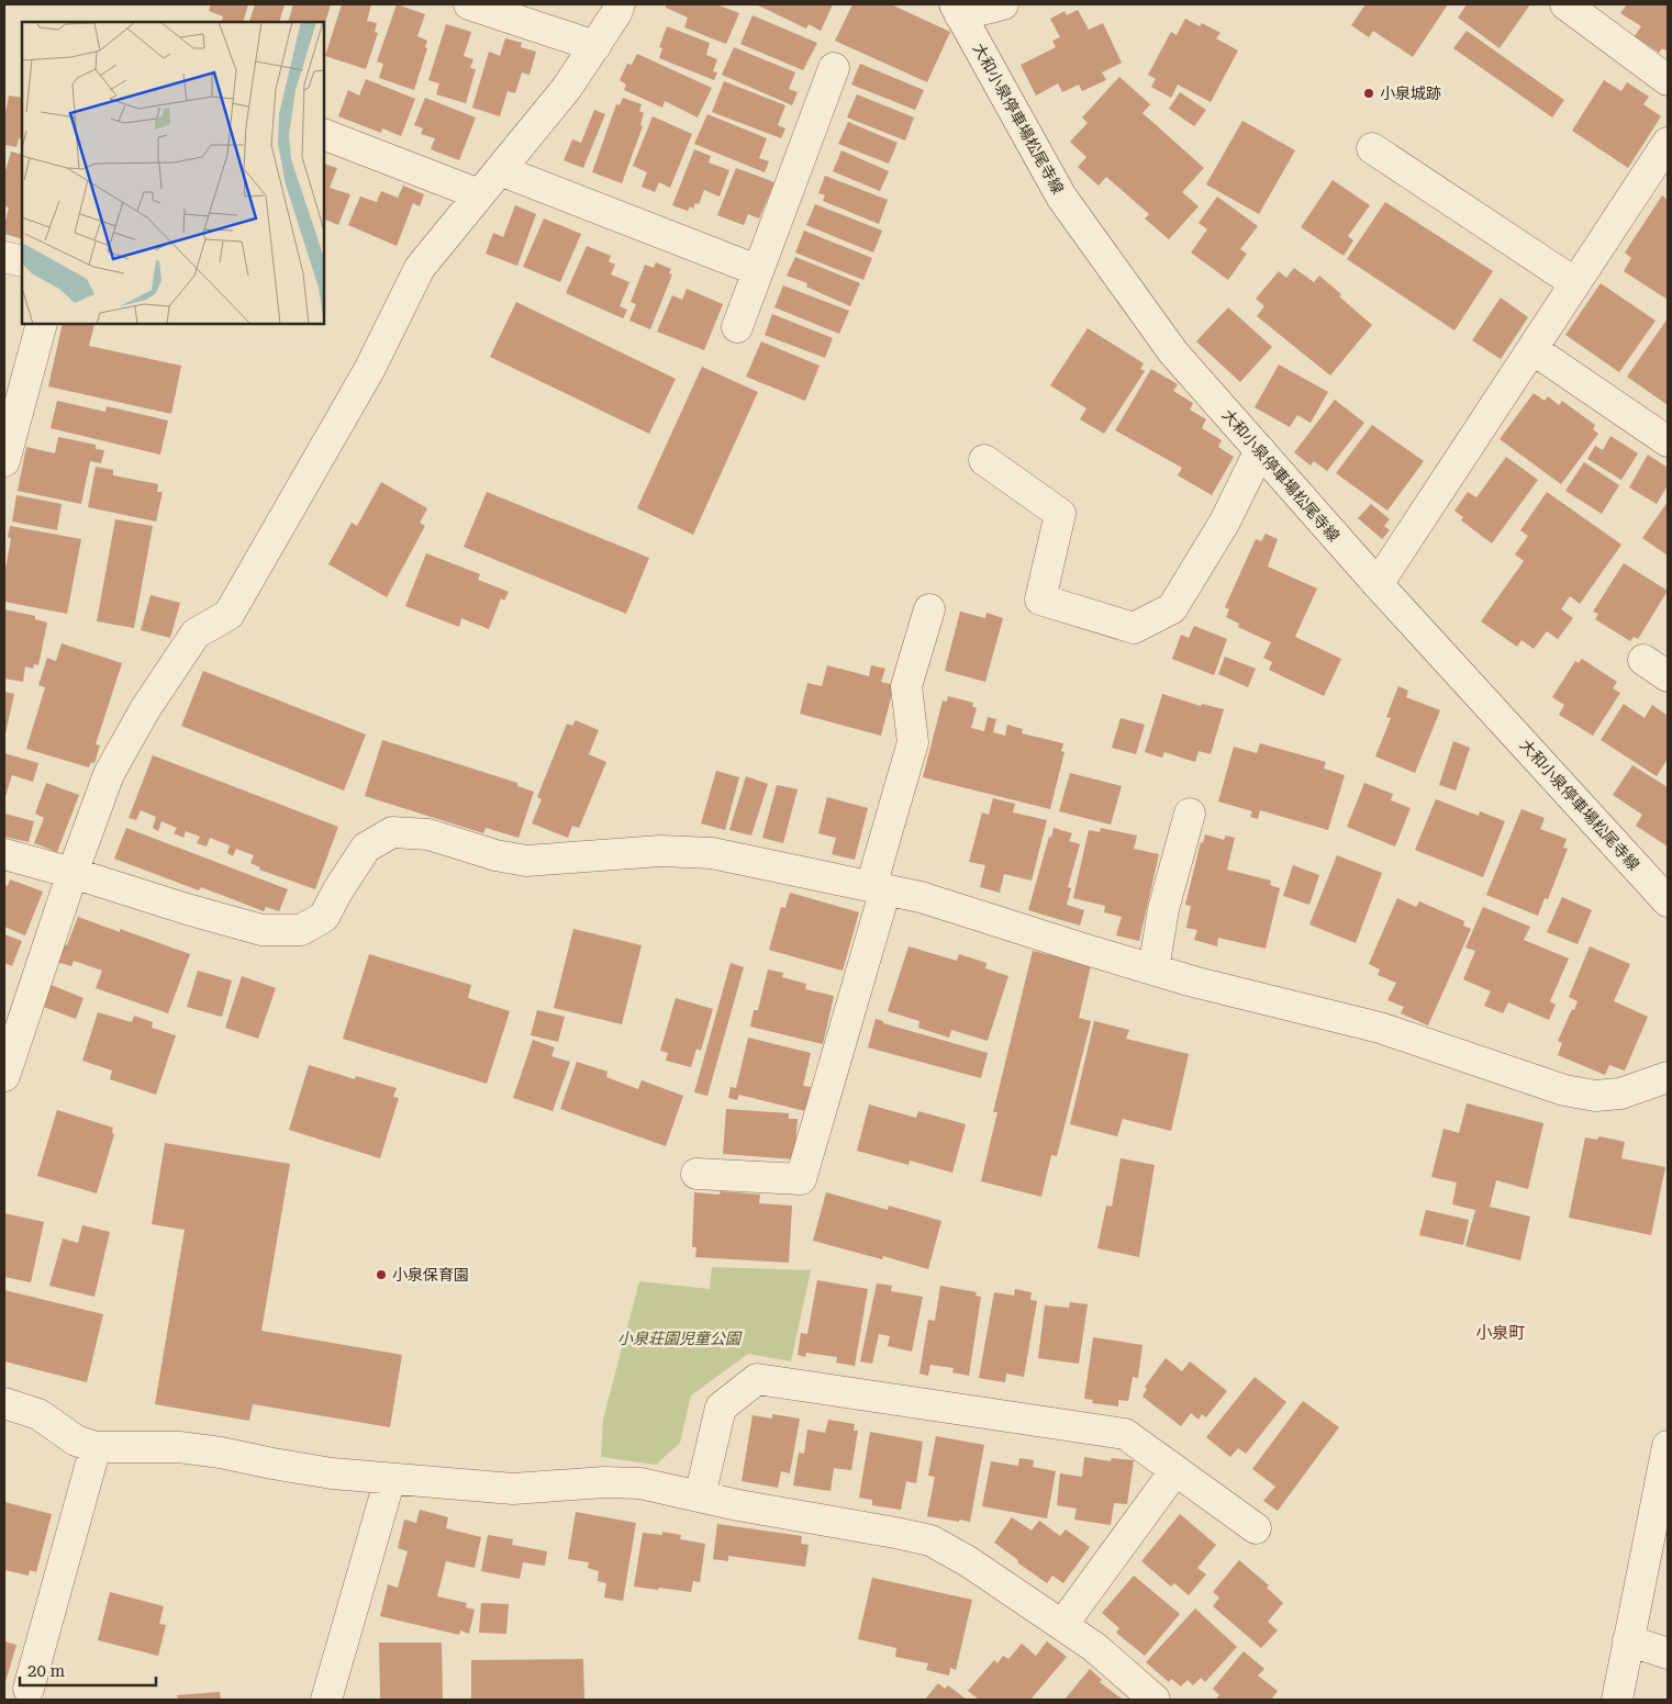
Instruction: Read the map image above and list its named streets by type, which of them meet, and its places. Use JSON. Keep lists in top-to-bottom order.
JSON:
{
  "streets": {
    "street": ["大和小泉停車場松尾寺線"]
  },
  "districts": ["小泉町"],
  "parks": ["小泉荘園児童公園"],
  "places": ["小泉城跡", "小泉保育園"],
  "scale_bar": "20 m"
}
